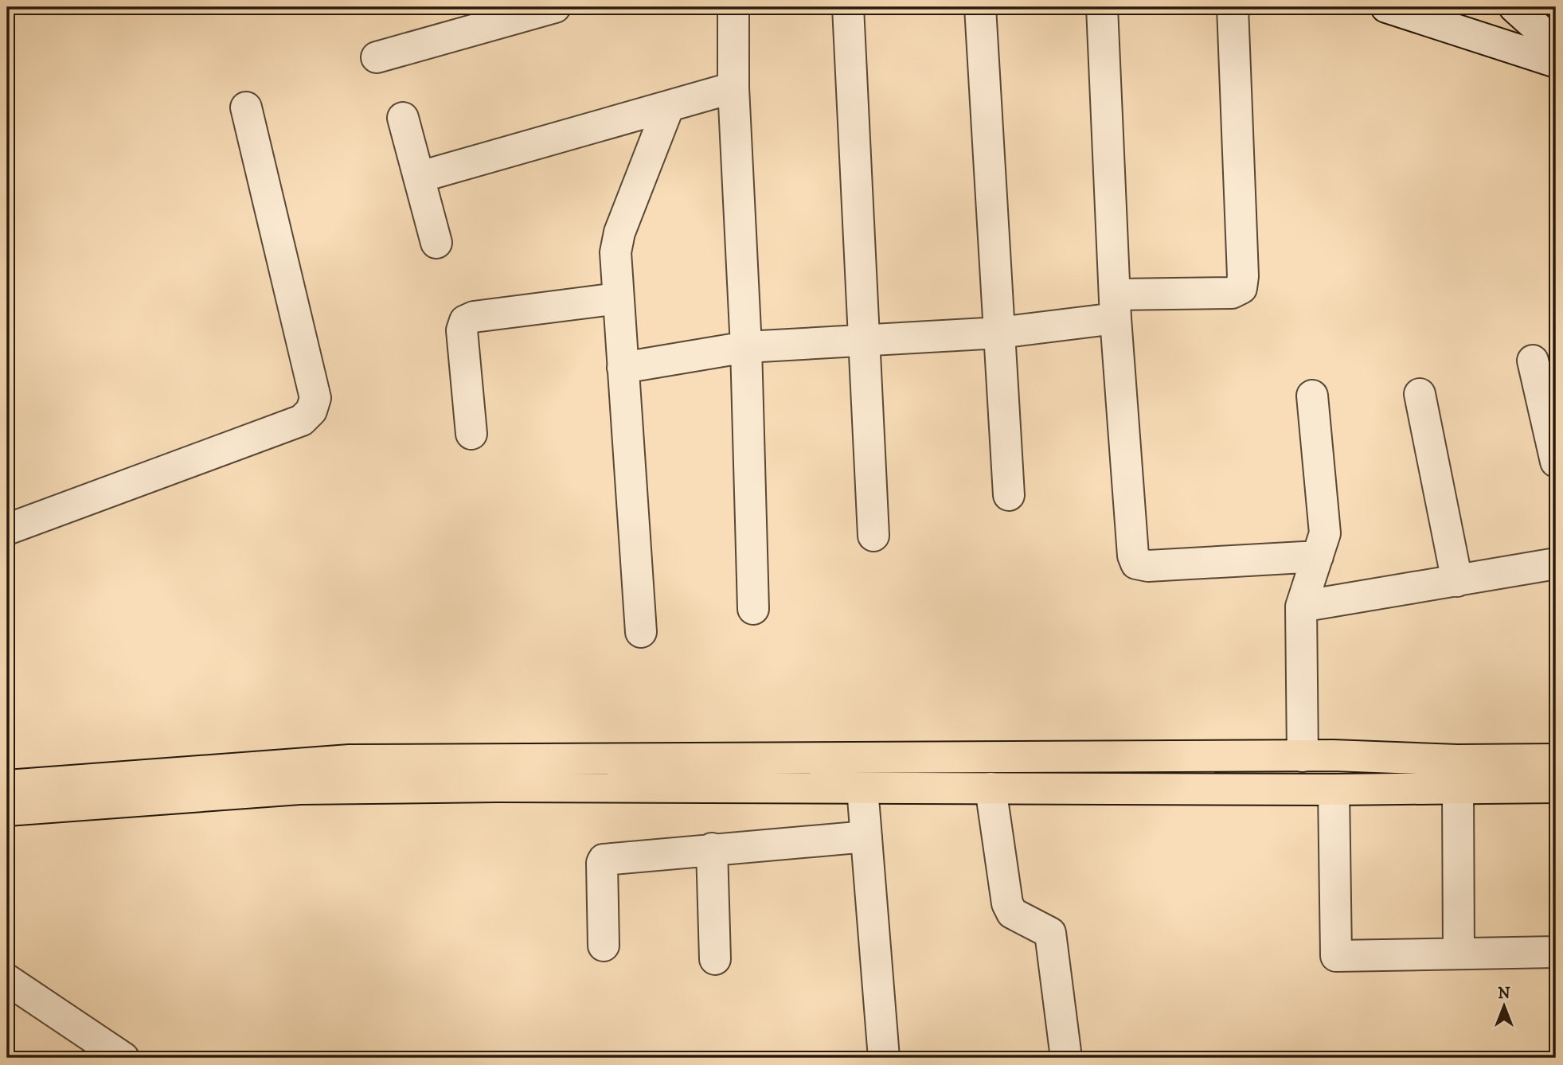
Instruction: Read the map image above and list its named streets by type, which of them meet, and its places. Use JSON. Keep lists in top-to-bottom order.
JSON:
{
  "north": "top"
}
